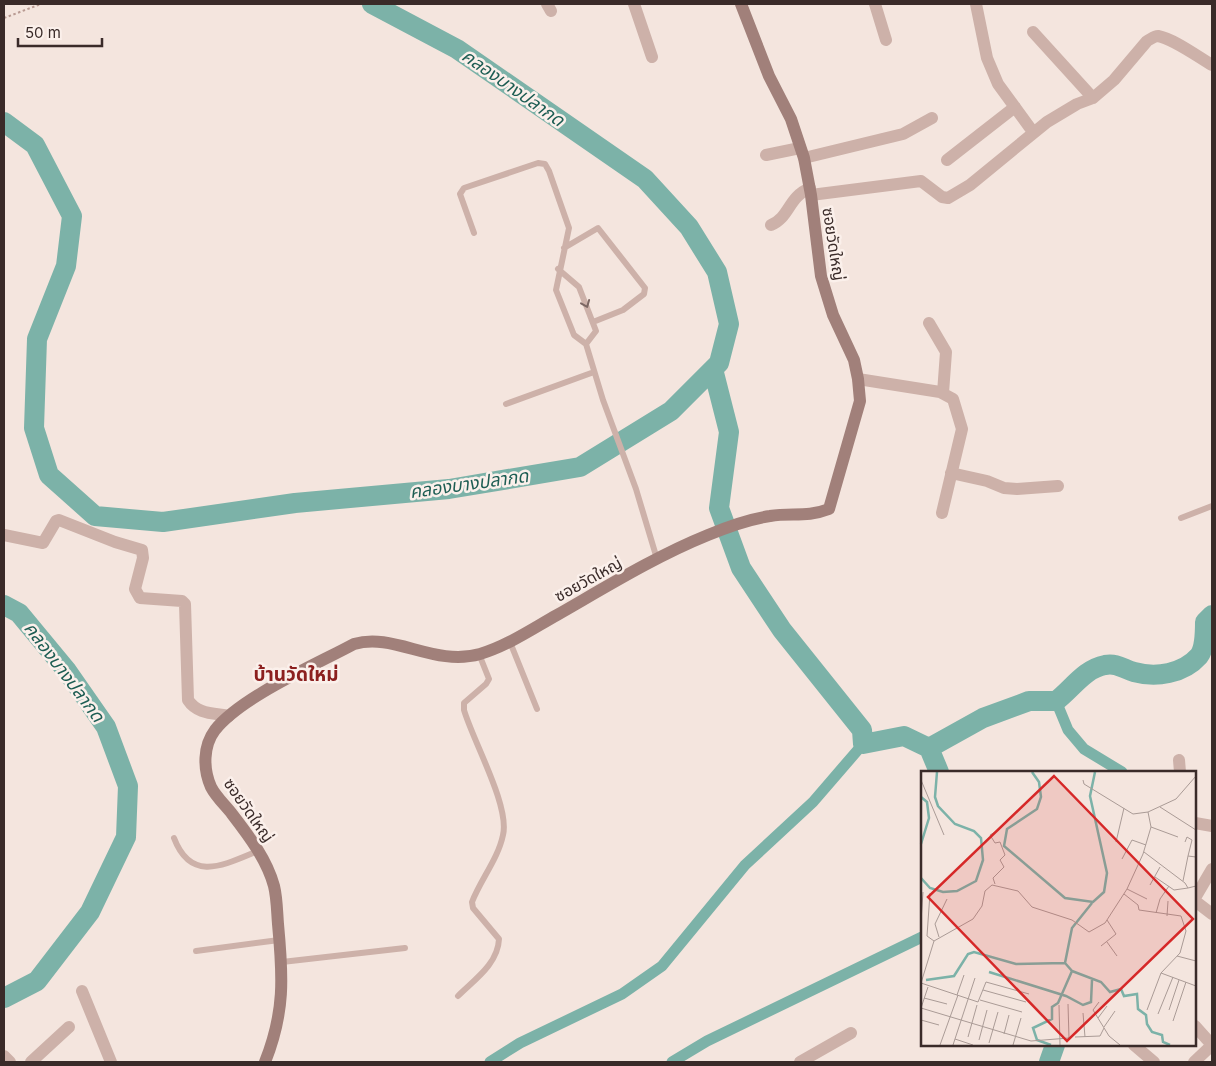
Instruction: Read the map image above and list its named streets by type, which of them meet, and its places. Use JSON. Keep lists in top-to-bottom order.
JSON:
{
  "streets": {
    "street": ["ซอยวัดใหญ่"]
  },
  "districts": ["บ้านวัดใหม่"],
  "water": ["คลองบางปลากด"],
  "scale_bar": "50 m"
}
